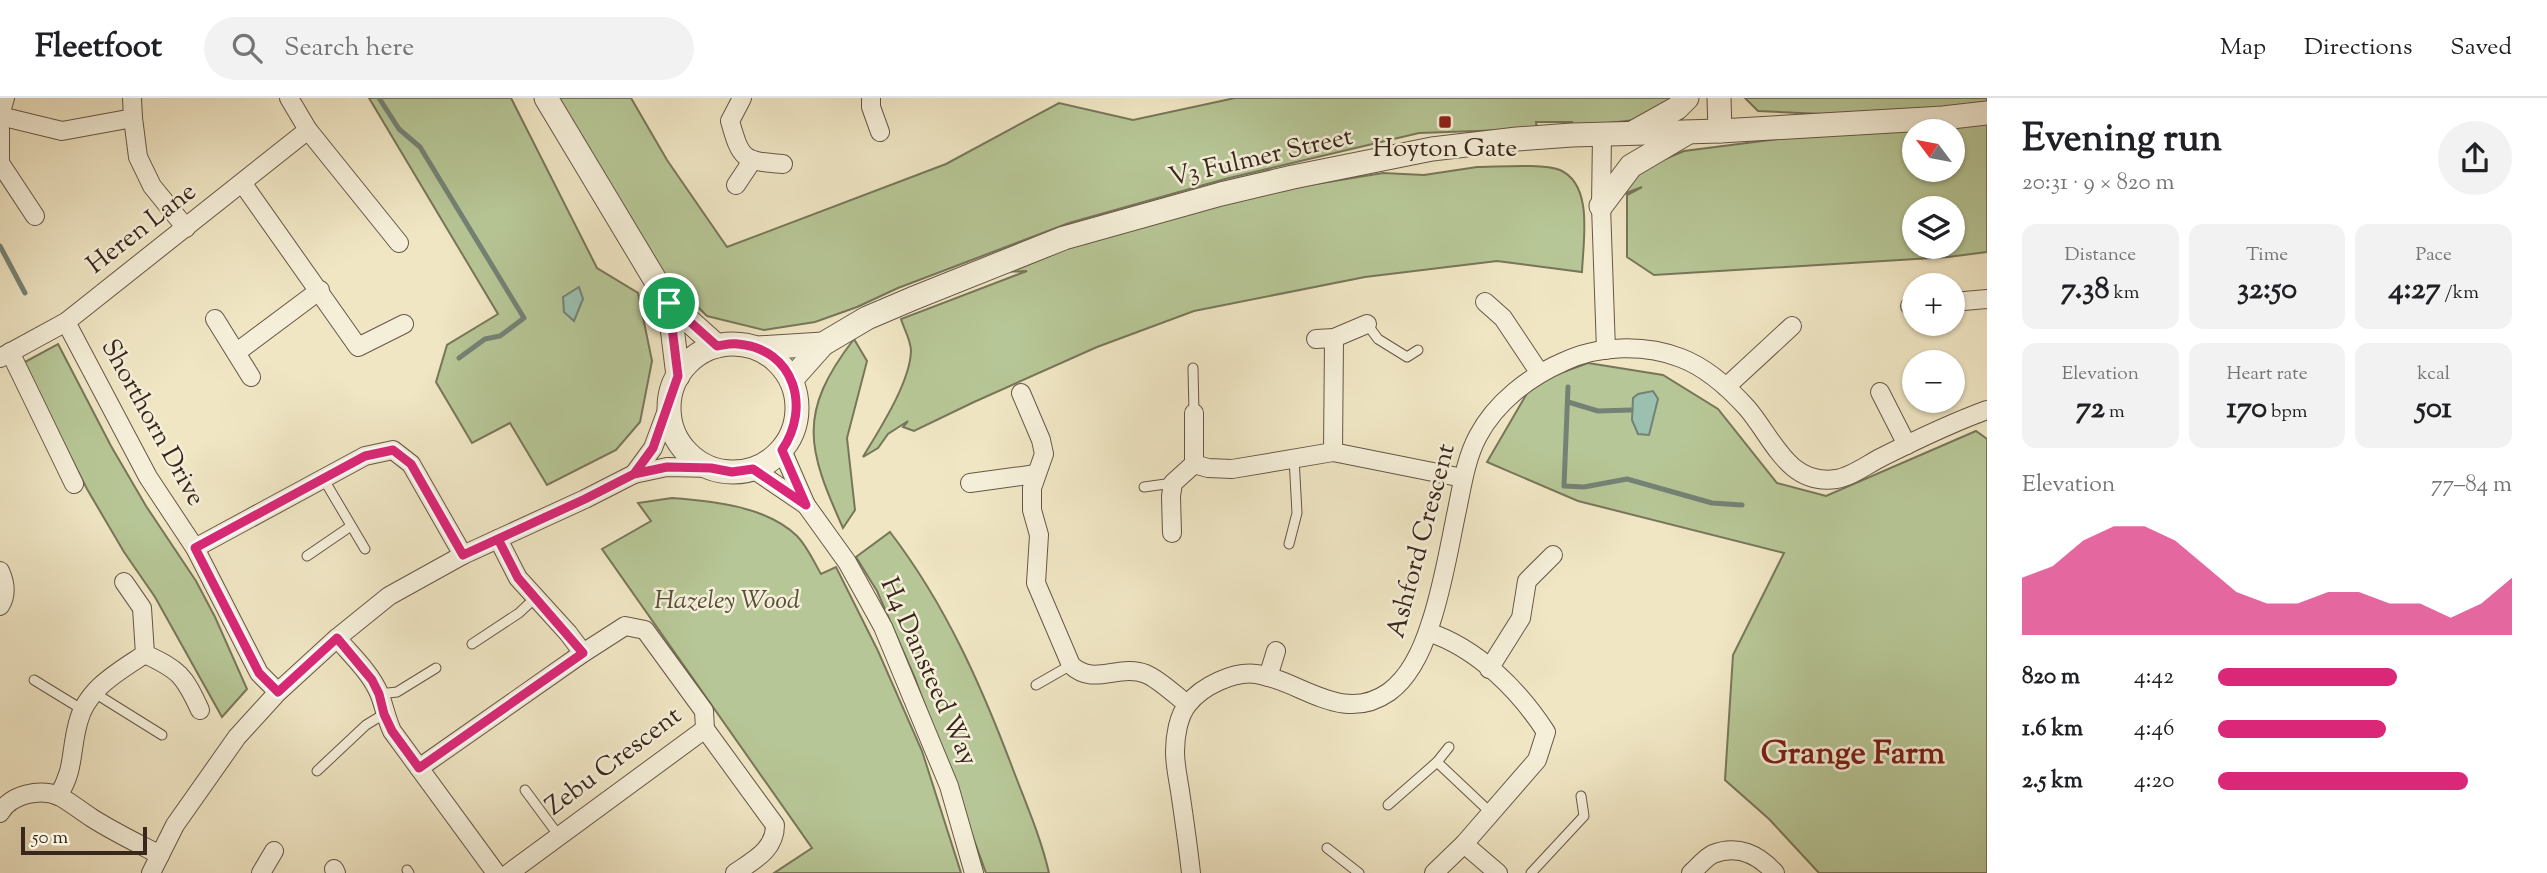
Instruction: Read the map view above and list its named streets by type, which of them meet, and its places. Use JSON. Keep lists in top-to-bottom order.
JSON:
{
  "streets": {
    "street": [
      "V3 Fulmer Street",
      "Heren Lane",
      "Shorthorn Drive",
      "Ashford Crescent",
      "H4 Dansteed Way",
      "Zebu Crescent"
    ]
  },
  "crossings": [
    ["V3 Fulmer Street", "H4 Dansteed Way"],
    ["Heren Lane", "Shorthorn Drive"]
  ],
  "districts": ["Grange Farm"],
  "parks": ["Hazeley Wood"],
  "places": {
    "transit": ["Hoyton Gate"]
  },
  "scale_bar": "50 m",
  "north": "top left",
  "page": {
    "header": "Fleetfoot",
    "search": "Search here",
    "nav": ["Map", "Directions", "Saved"],
    "heading": ["Evening run", "20:31 · 9 × 820 m"],
    "map_buttons": ["+", "−"],
    "stats": [
      ["Distance", "7.38 km"],
      ["Time", "32:50"],
      ["Pace", "4:27 /km"],
      ["Elevation", "72 m"],
      ["Heart rate", "170 bpm"],
      ["kcal", "501"]
    ],
    "chart": ["Elevation", "77–84 m"],
    "list": [
      {
        "name": "820 m",
        "note": "4:42"
      },
      {
        "name": "1.6 km",
        "note": "4:46"
      },
      {
        "name": "2.5 km",
        "note": "4:20"
      }
    ],
    "scale": "50 m"
  }
}
